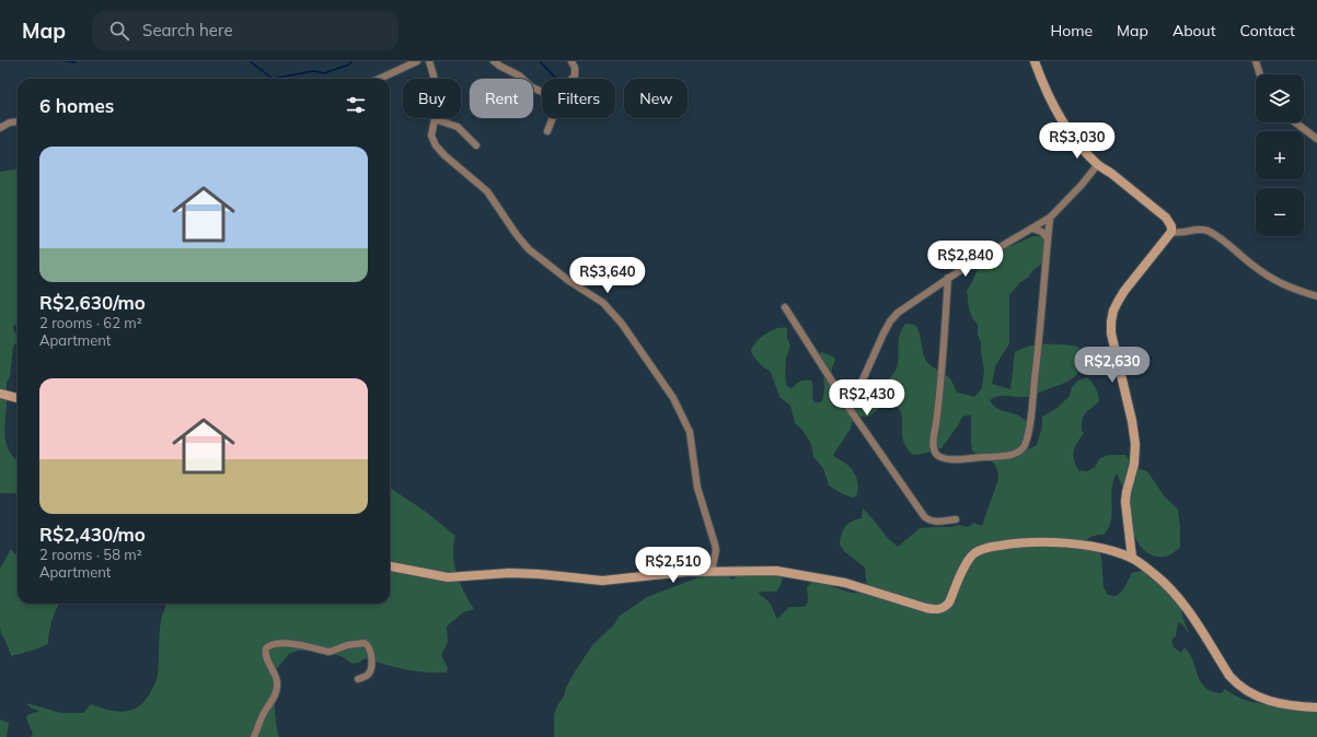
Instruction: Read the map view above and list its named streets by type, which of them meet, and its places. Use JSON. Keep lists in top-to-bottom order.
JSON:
{
  "page": {
    "header": "Map",
    "search": "Search here",
    "nav": [
      "Home",
      "Map",
      "About",
      "Contact"
    ],
    "map_buttons": ["+", "−"],
    "chip": [
      "Buy",
      "Rent",
      "Filters",
      "New"
    ],
    "heading": "6 homes",
    "price": [
      "R$3,030",
      "R$2,840",
      "R$3,640",
      "R$2,630",
      "R$2,430",
      "R$2,510"
    ],
    "list": [
      {
        "name": "R$2,630/mo",
        "note": "2 rooms · 62 m² · Apartment"
      },
      {
        "name": "R$2,430/mo",
        "note": "2 rooms · 58 m² · Apartment"
      }
    ]
  }
}
